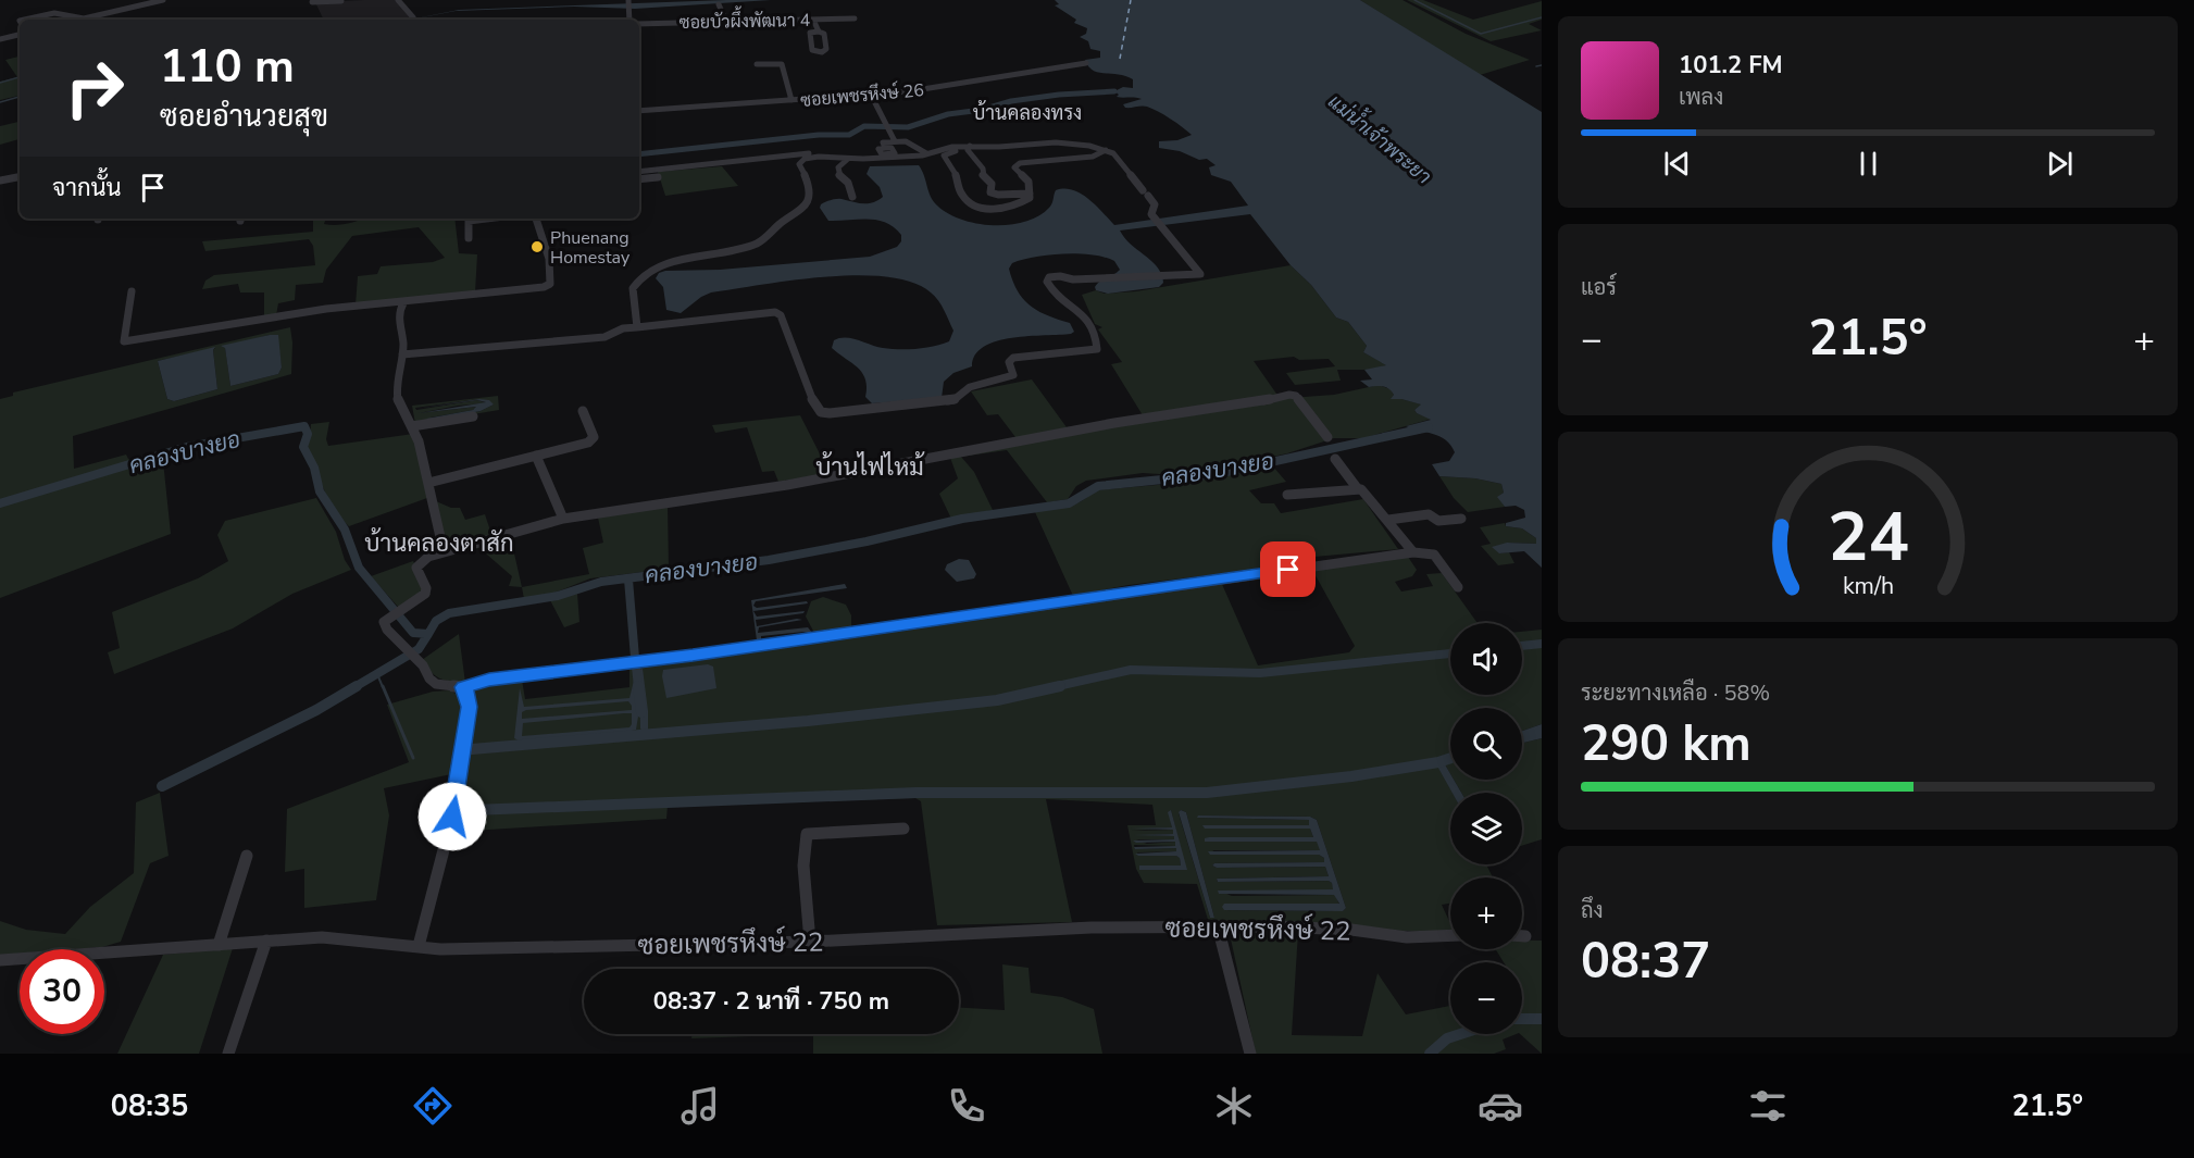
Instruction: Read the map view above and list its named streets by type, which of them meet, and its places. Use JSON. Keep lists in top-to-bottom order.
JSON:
{
  "streets": {
    "street": ["ซอยบัวผึ้งพัฒนา 4", "ซอยเพชรหึงษ์ 26", "ซอยเพชรหึงษ์ 22"]
  },
  "districts": ["บ้านคลองทรง", "บ้านไฟไหม้", "บ้านคลองตาสัก"],
  "water": ["แม่น้ำเจ้าพระยา", "คลองบางยอ"],
  "places": ["Phuenang Homestay"],
  "page": {
    "turn": ["110 m", "ซอยอำนวยสุข"],
    "song": ["101.2 FM", "เพลง"],
    "then": "จากนั้น",
    "tile": [
      "แอร์",
      ["ระยะทางเหลือ · 58%", "290 km"],
      ["ถึง", "08:37"]
    ],
    "heat": ["−", "21.5°", "+"],
    "map_buttons": ["+", "−"],
    "limit": "30",
    "trip": "08:37 · 2 นาที · 750 m",
    "tabs": ["08:35", "21.5°"],
    "gauge": ["24", "km/h"]
  }
}
